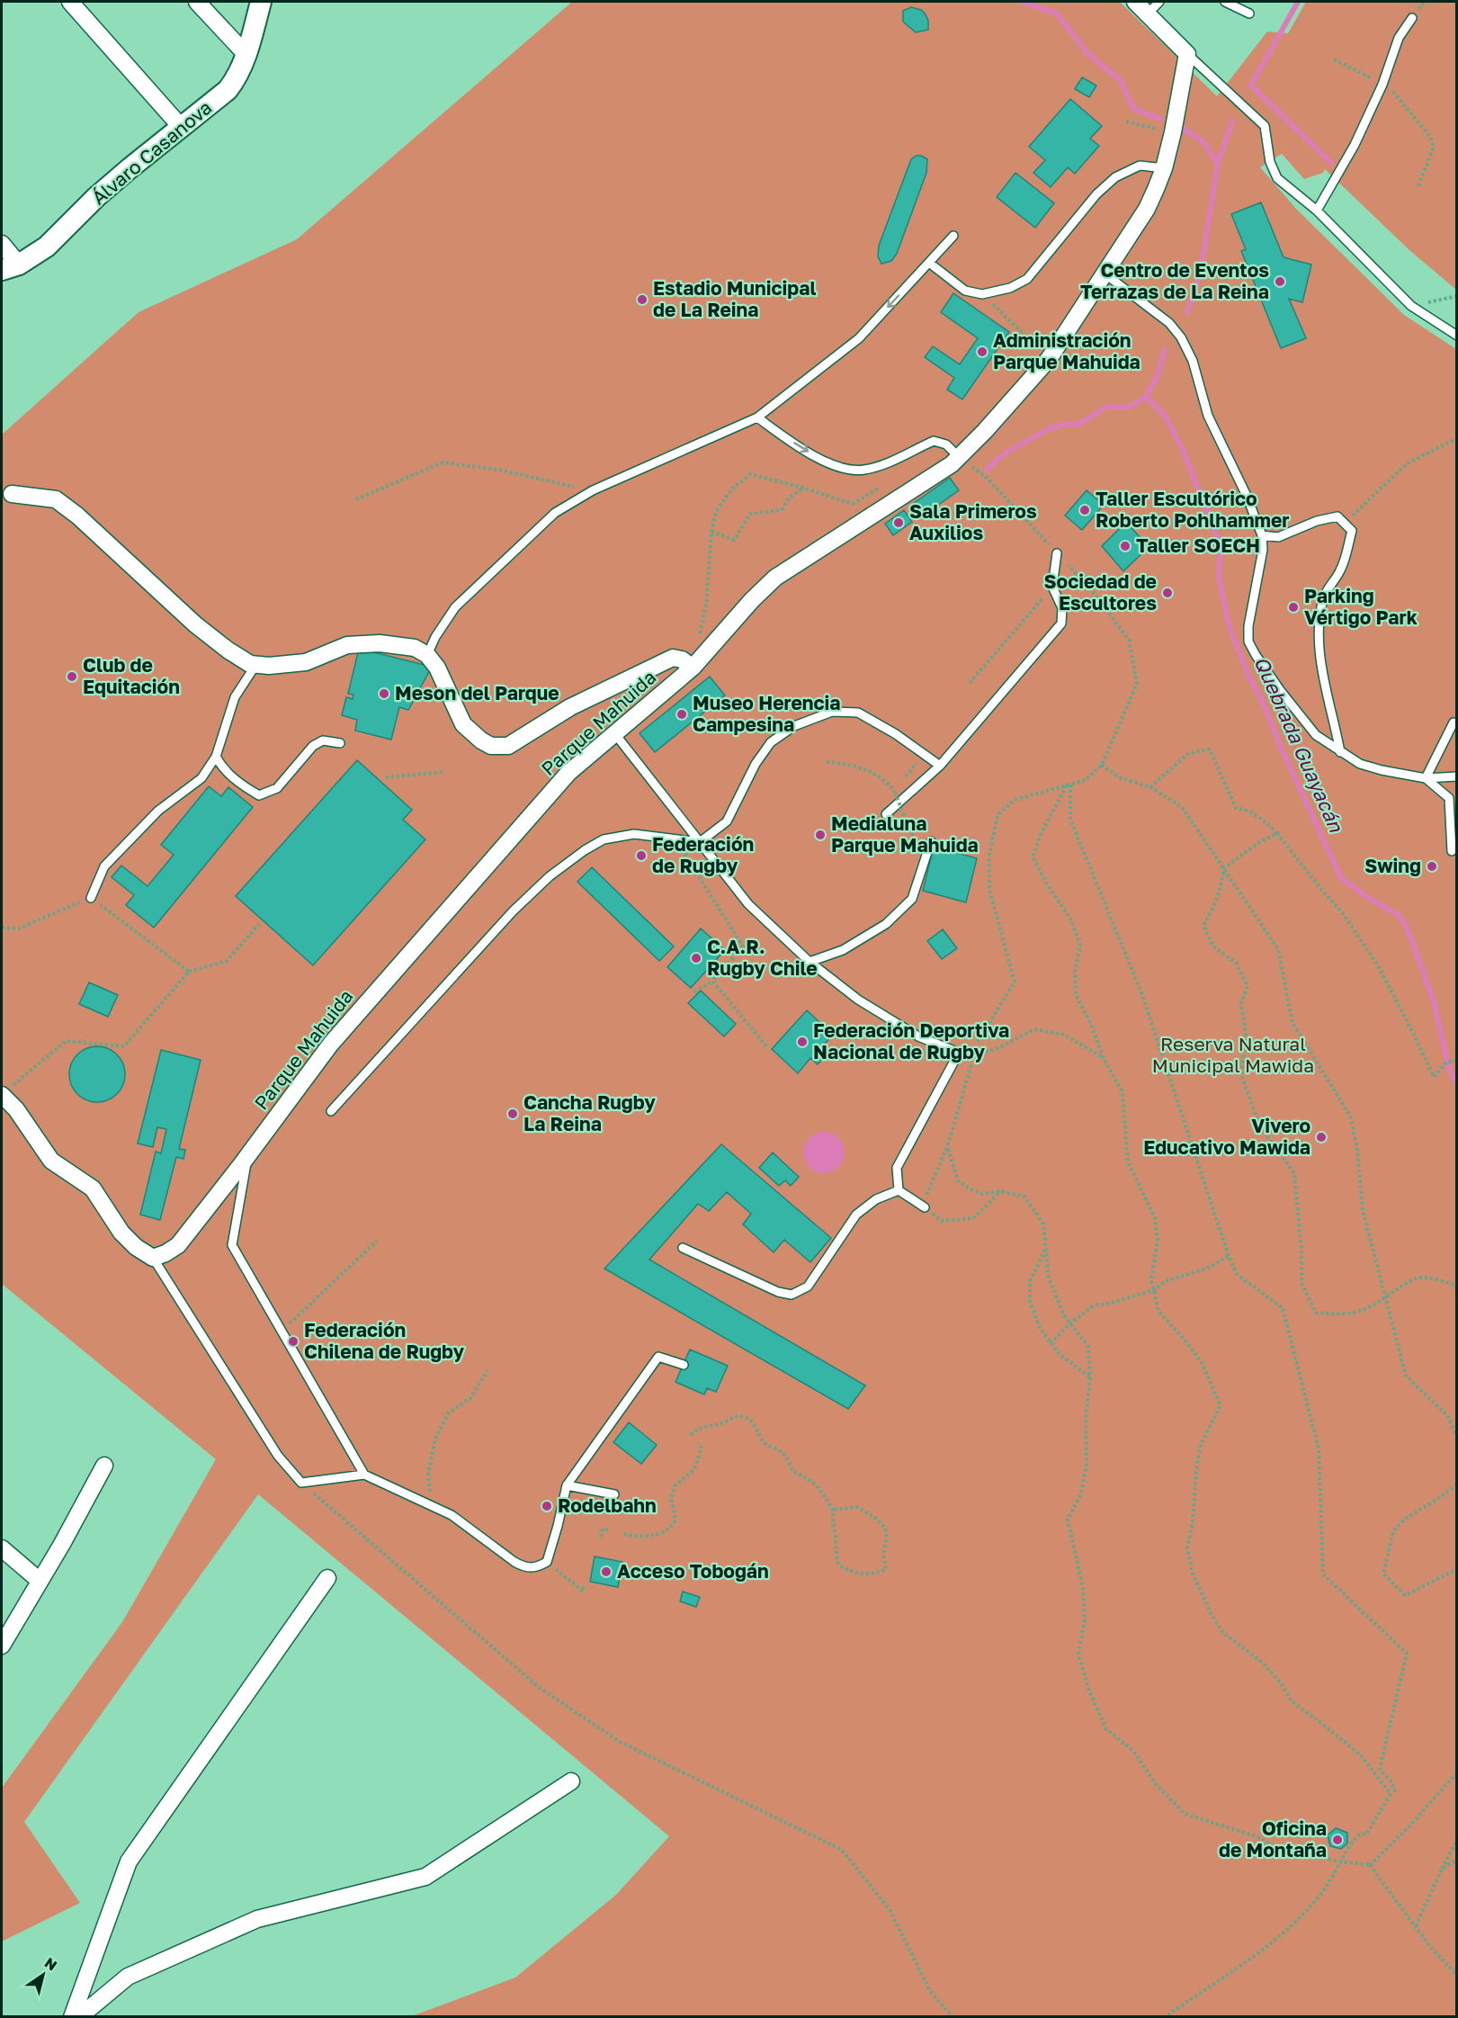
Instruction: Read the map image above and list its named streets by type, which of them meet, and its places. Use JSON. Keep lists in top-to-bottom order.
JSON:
{
  "streets": {
    "street": ["Álvaro Casanova", "Parque Mahuida"]
  },
  "water": ["Quebrada Guayacán"],
  "parks": ["Reserva Natural Municipal Mawida"],
  "places": [
    "Centro de Eventos Terrazas de La Reina",
    "Estadio Municipal de La Reina",
    "Administración Parque Mahuida",
    "Taller Escultórico Roberto Pohlhammer",
    "Sala Primeros Auxilios",
    "Taller SOECH",
    "Sociedad de Escultores",
    "Parking Vértigo Park",
    "Club de Equitación",
    "Meson del Parque",
    "Museo Herencia Campesina",
    "Medialuna Parque Mahuida",
    "Federación de Rugby",
    "Swing",
    "C.A.R. Rugby Chile",
    "Federación Deportiva Nacional de Rugby",
    "Cancha Rugby La Reina",
    "Vivero Educativo Mawida",
    "Federación Chilena de Rugby",
    "Rodelbahn",
    "Acceso Tobogán",
    "Oficina de Montaña"
  ],
  "north": "top right"
}
